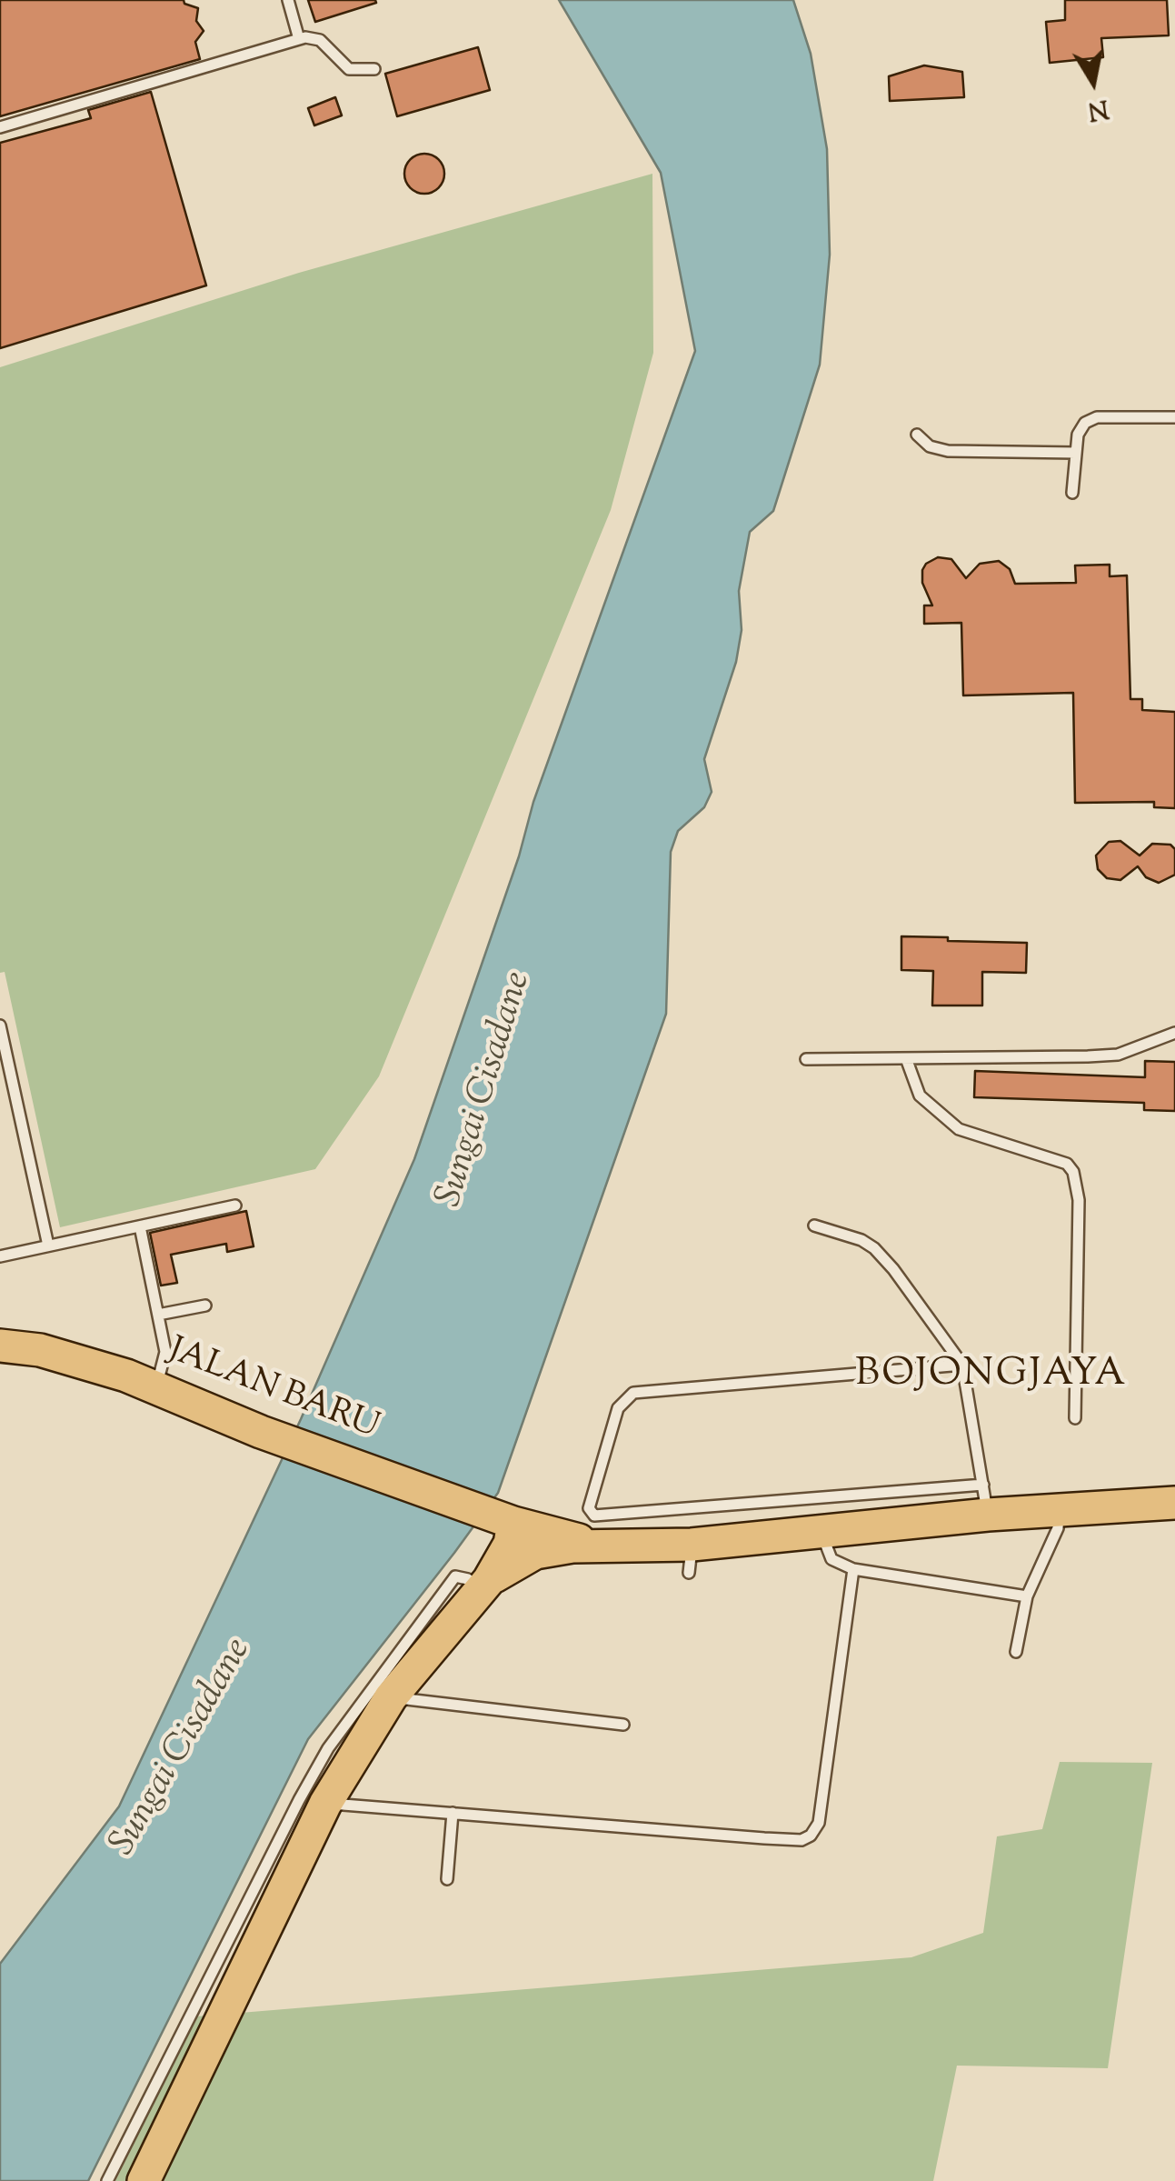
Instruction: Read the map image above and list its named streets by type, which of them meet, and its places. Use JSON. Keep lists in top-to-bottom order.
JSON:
{
  "streets": {
    "main road": ["JALAN BARU"]
  },
  "districts": ["BOJONGJAYA"],
  "water": ["Sungai Cisadane"],
  "north": "bottom"
}
